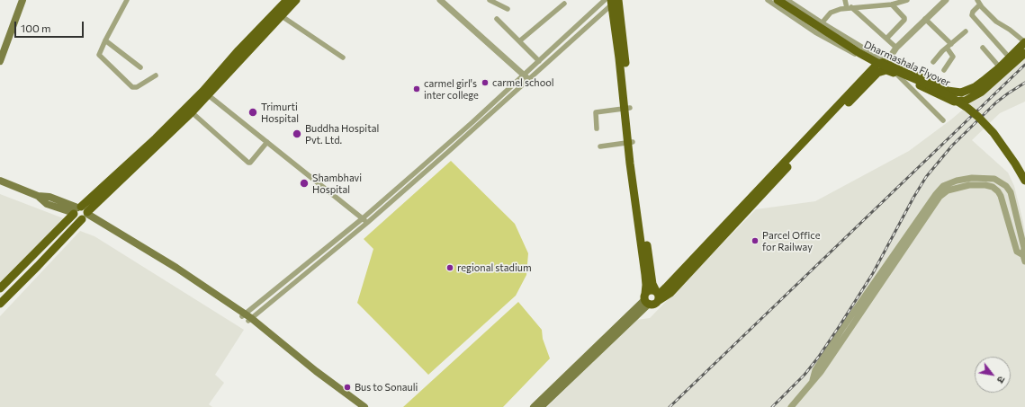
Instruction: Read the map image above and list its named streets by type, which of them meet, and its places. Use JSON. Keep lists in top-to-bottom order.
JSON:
{
  "streets": {
    "main road": ["Dharmashala Flyover"]
  },
  "places": [
    "carmel school",
    "carmel girl's inter college",
    "Trimurti Hospital",
    "Buddha Hospital Pvt. Ltd.",
    "Shambhavi Hospital",
    "Parcel Office for Railway",
    "regional stadium",
    "Bus to Sonauli"
  ],
  "scale_bar": "100 m",
  "north": "bottom right"
}
